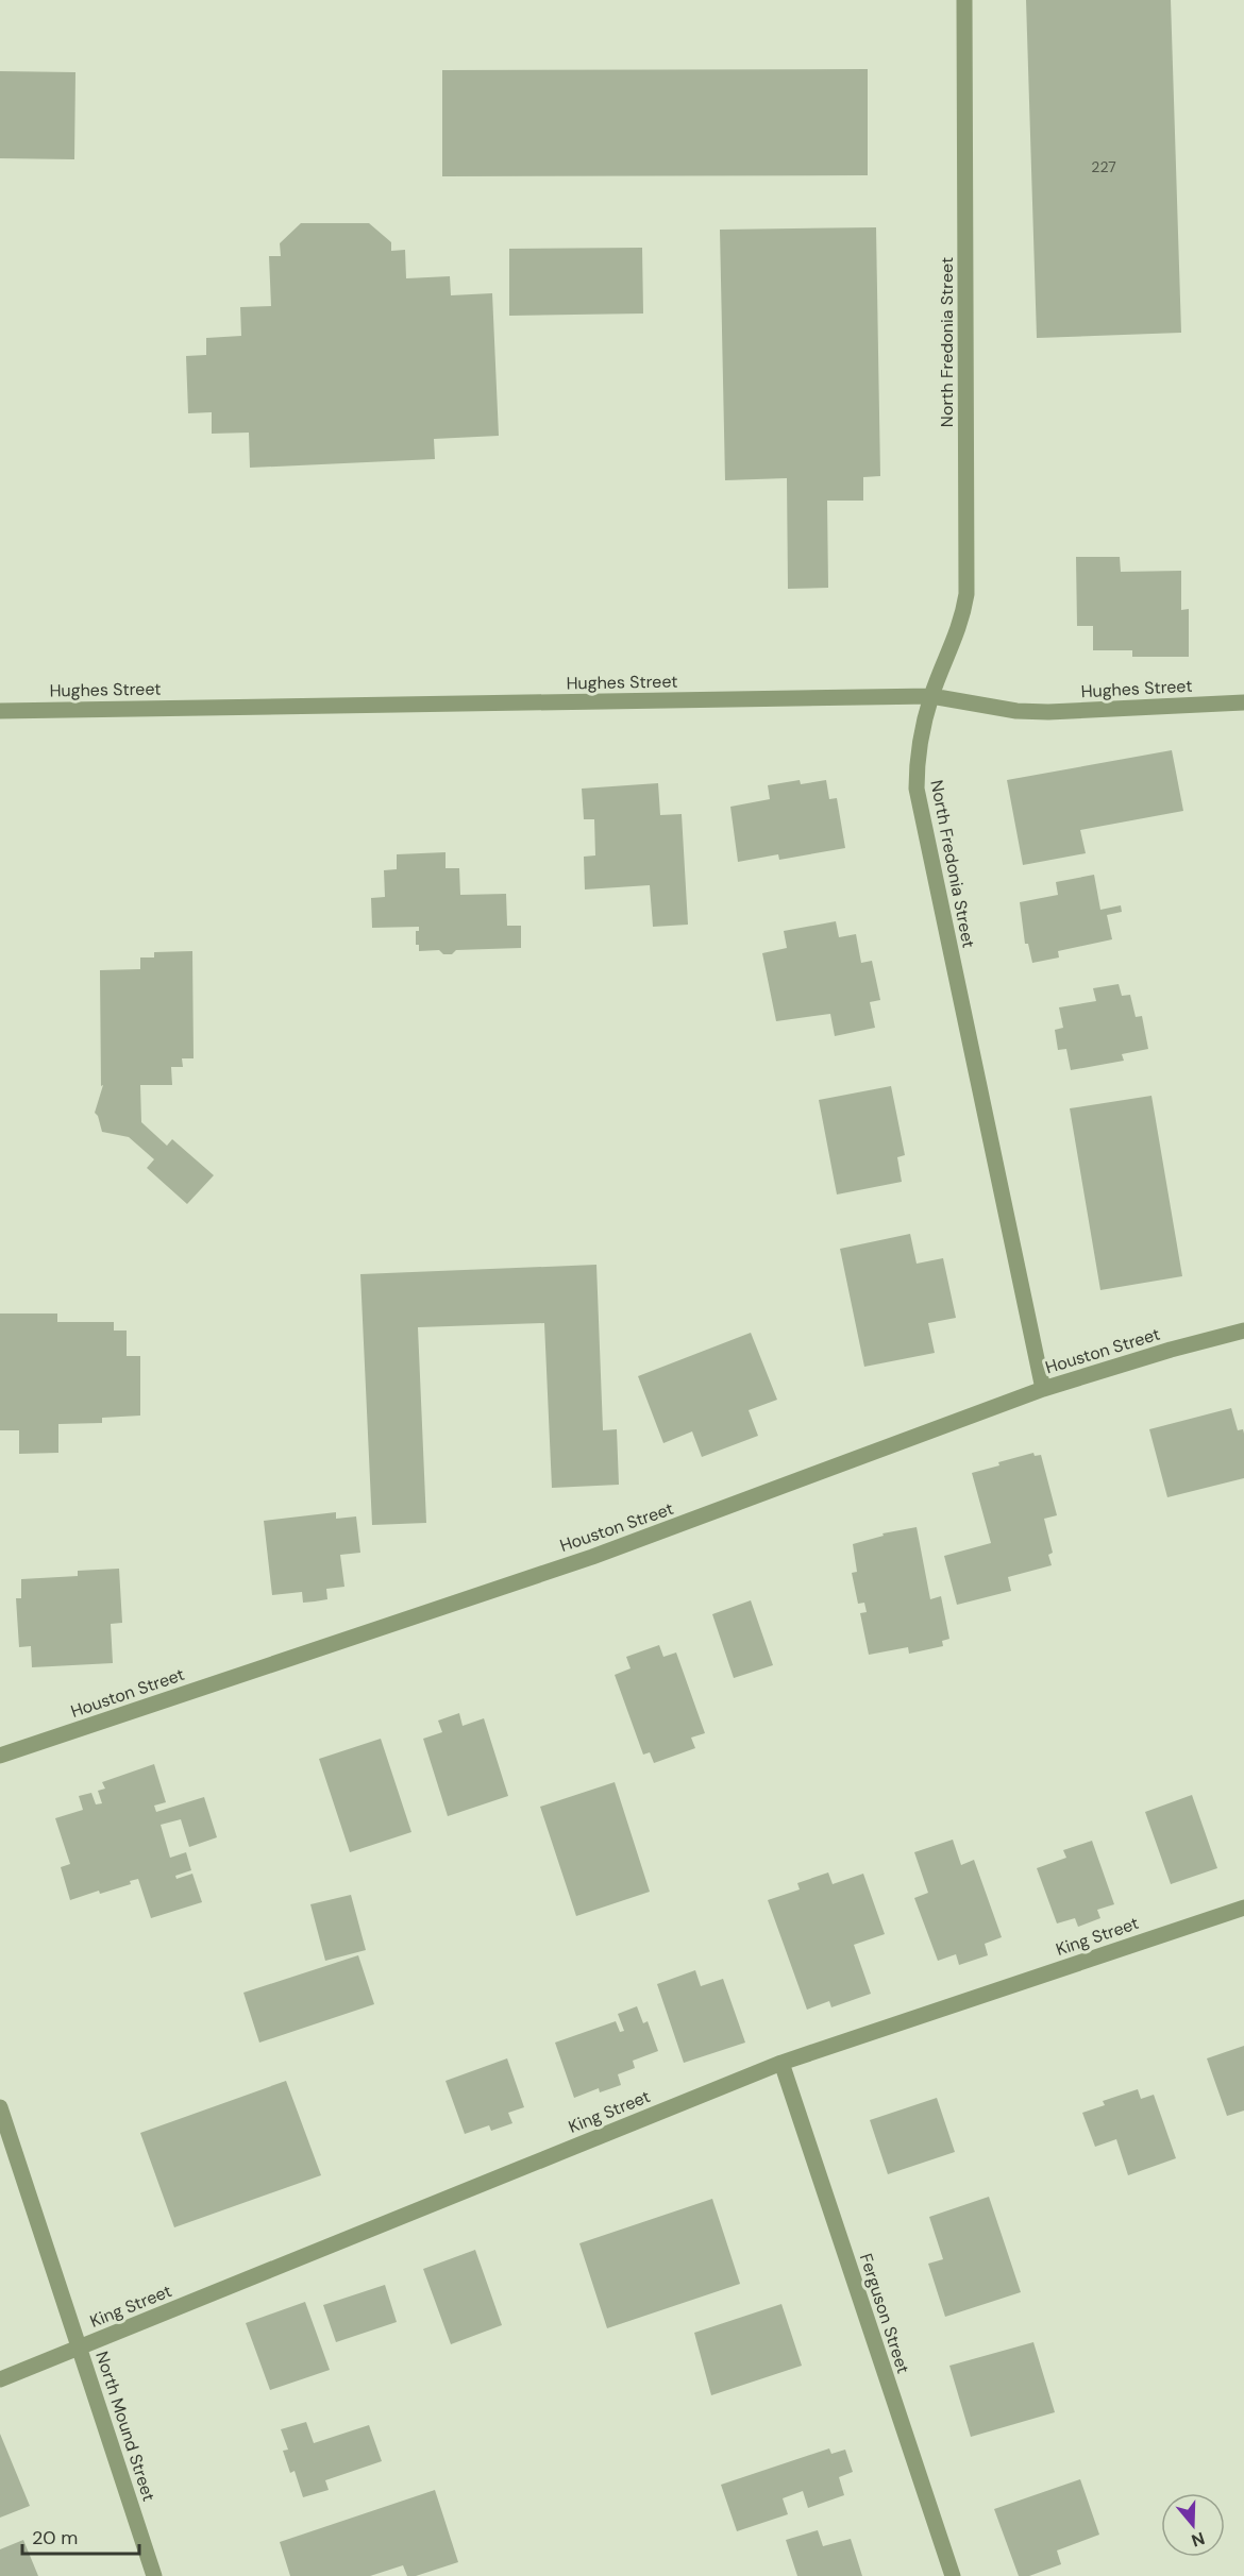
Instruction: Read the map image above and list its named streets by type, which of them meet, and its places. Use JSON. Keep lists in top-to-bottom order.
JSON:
{
  "streets": {
    "street": [
      "North Fredonia Street",
      "Hughes Street",
      "Houston Street",
      "King Street",
      "Ferguson Street",
      "North Mound Street"
    ]
  },
  "crossings": [
    ["North Fredonia Street", "Hughes Street"],
    ["North Fredonia Street", "Houston Street"],
    ["King Street", "Ferguson Street"],
    ["King Street", "North Mound Street"]
  ],
  "house_numbers": ["227"],
  "scale_bar": "20 m",
  "north": "bottom"
}
